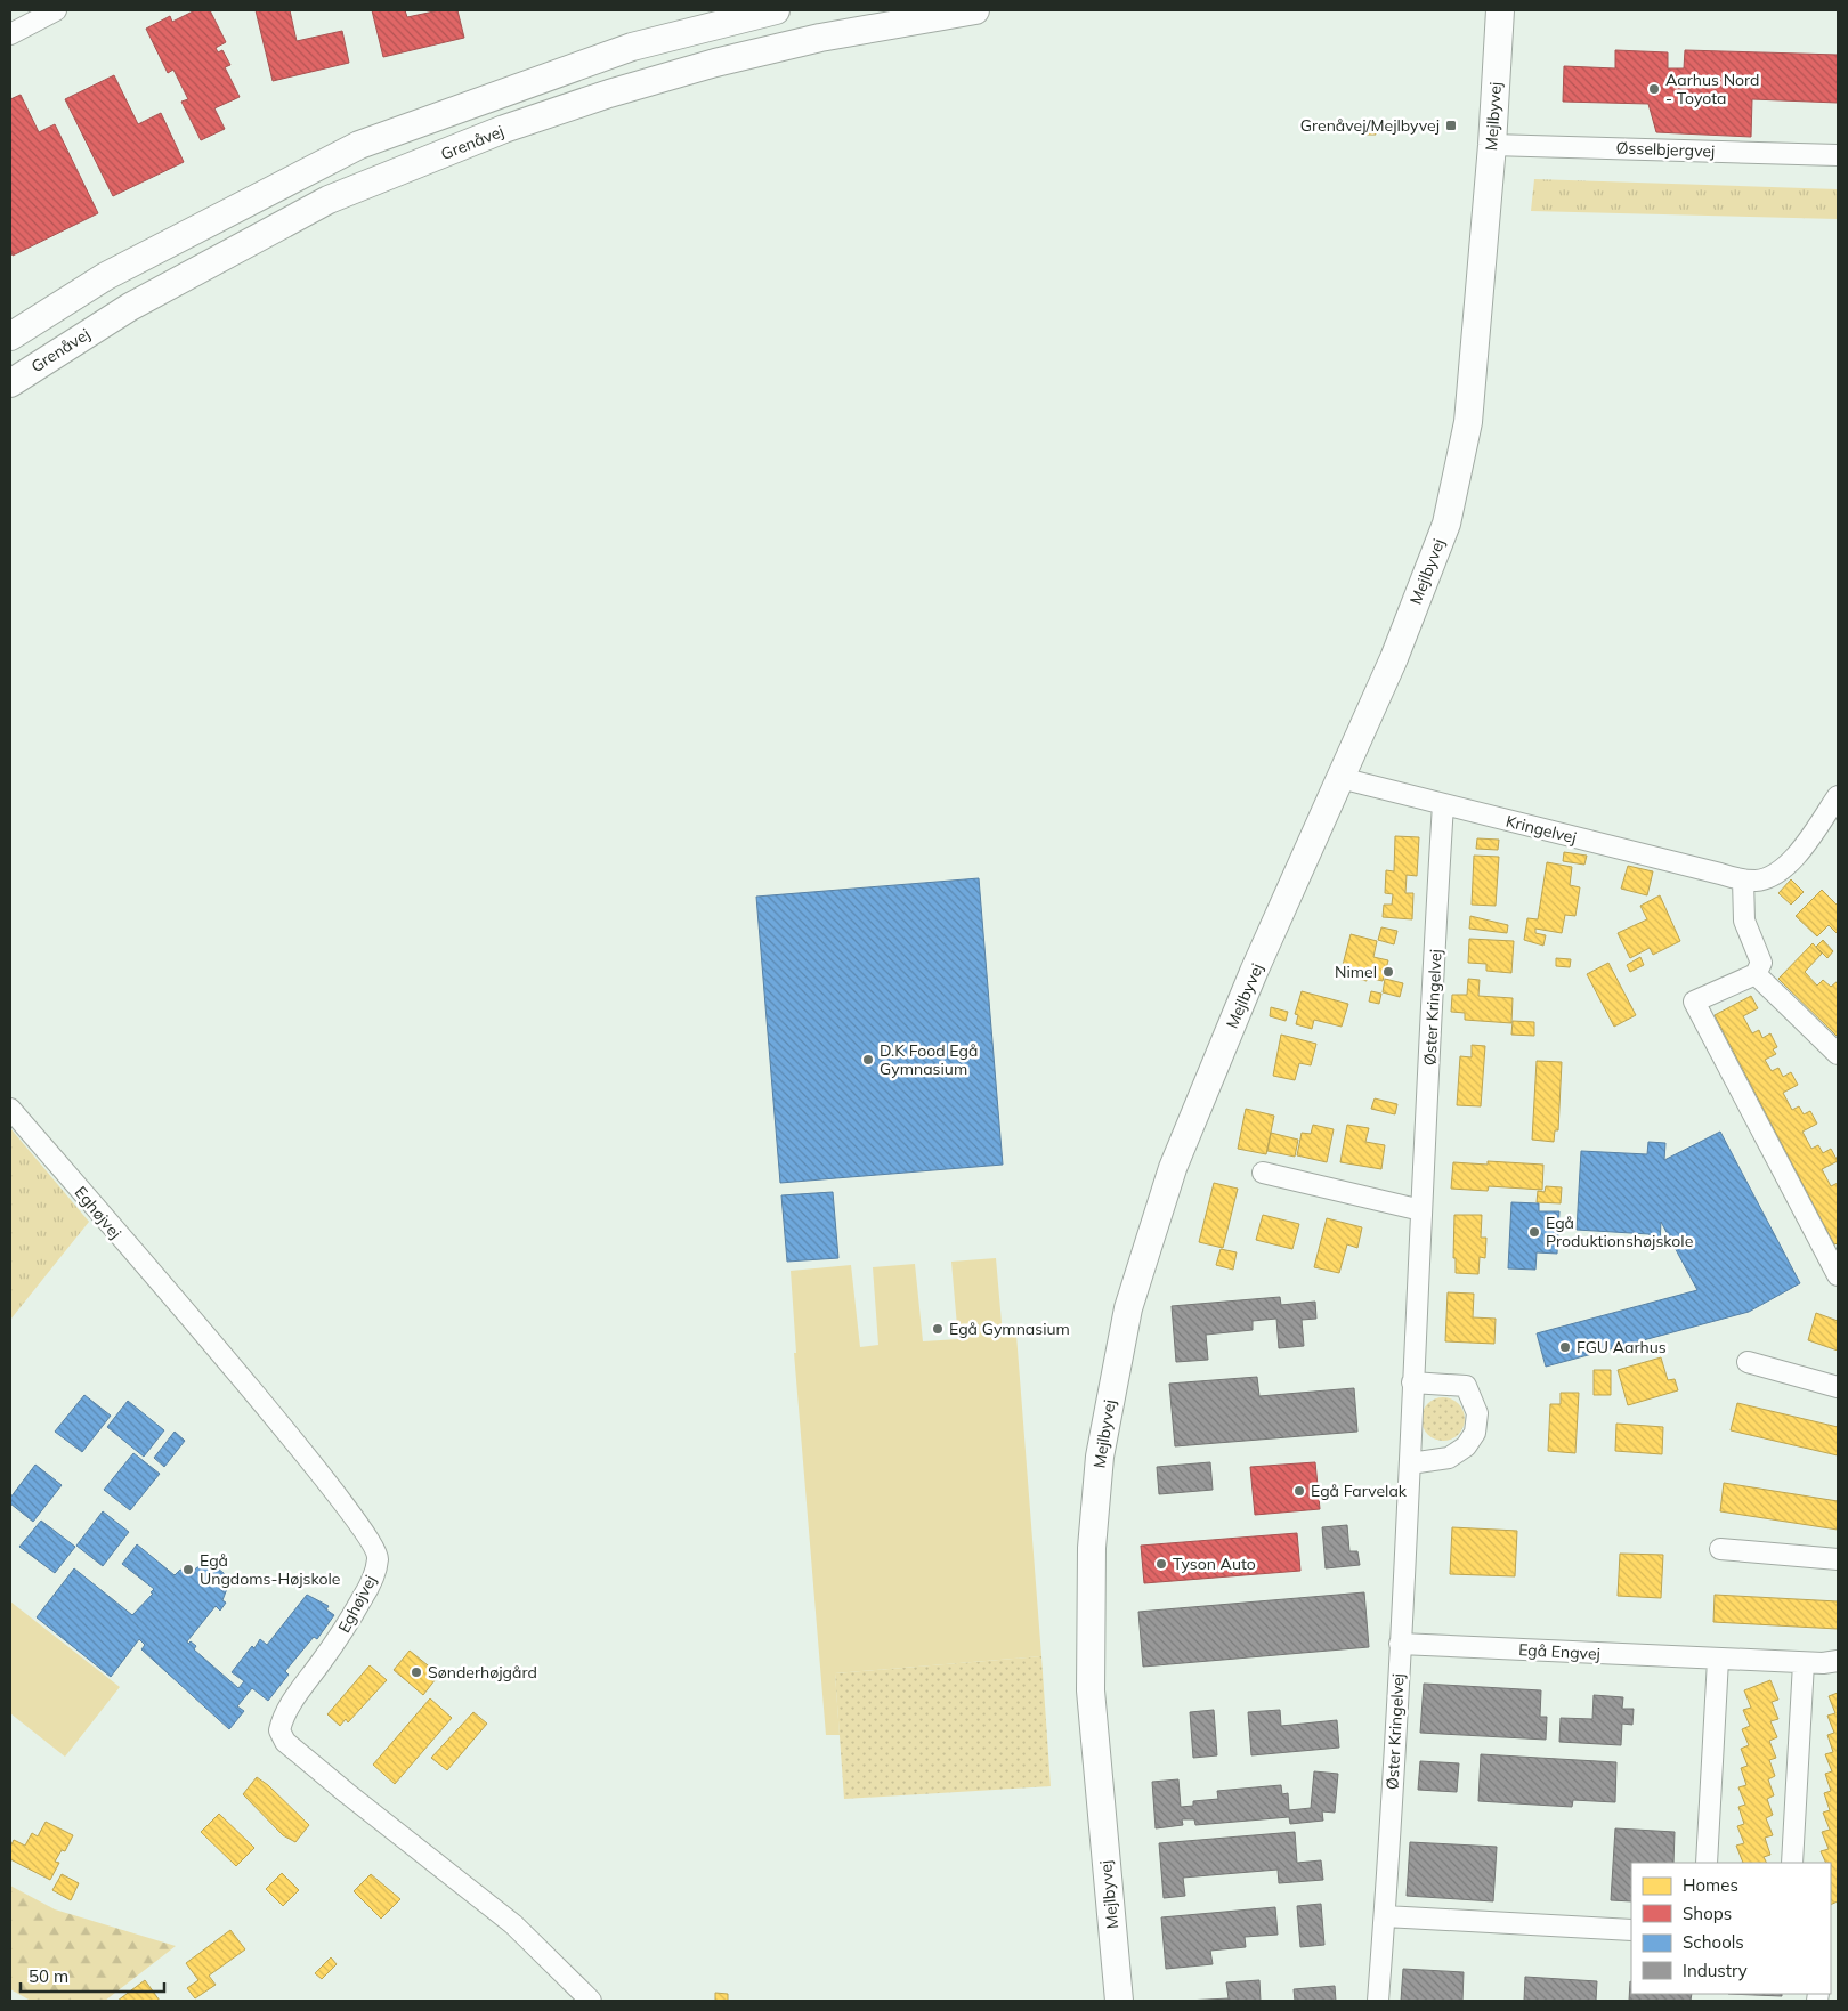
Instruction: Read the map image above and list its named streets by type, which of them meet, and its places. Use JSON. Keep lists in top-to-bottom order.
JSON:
{
  "streets": {
    "street": [
      "Mejlbyvej",
      "Grenåvej",
      "Øsselbjergvej",
      "Kringelvej",
      "Øster Kringelvej",
      "Eghøjvej",
      "Egå Engvej"
    ]
  },
  "crossings": [
    ["Mejlbyvej", "Øsselbjergvej"],
    ["Mejlbyvej", "Kringelvej"],
    ["Kringelvej", "Øster Kringelvej"],
    ["Øster Kringelvej", "Egå Engvej"]
  ],
  "places": {
    "other": [
      "Aarhus Nord - Toyota",
      "Nimel",
      "D.K Food Egå Gymnasium",
      "Egå Produktionshøjskole",
      "Egå Gymnasium",
      "FGU Aarhus",
      "Egå Farvelak",
      "Tyson Auto",
      "Egå Ungdoms-Højskole",
      "Sønderhøjgård"
    ],
    "transit": ["Grenåvej/Mejlbyvej"]
  },
  "legend": [
    "Homes",
    "Shops",
    "Schools",
    "Industry"
  ],
  "scale_bar": "50 m"
}
